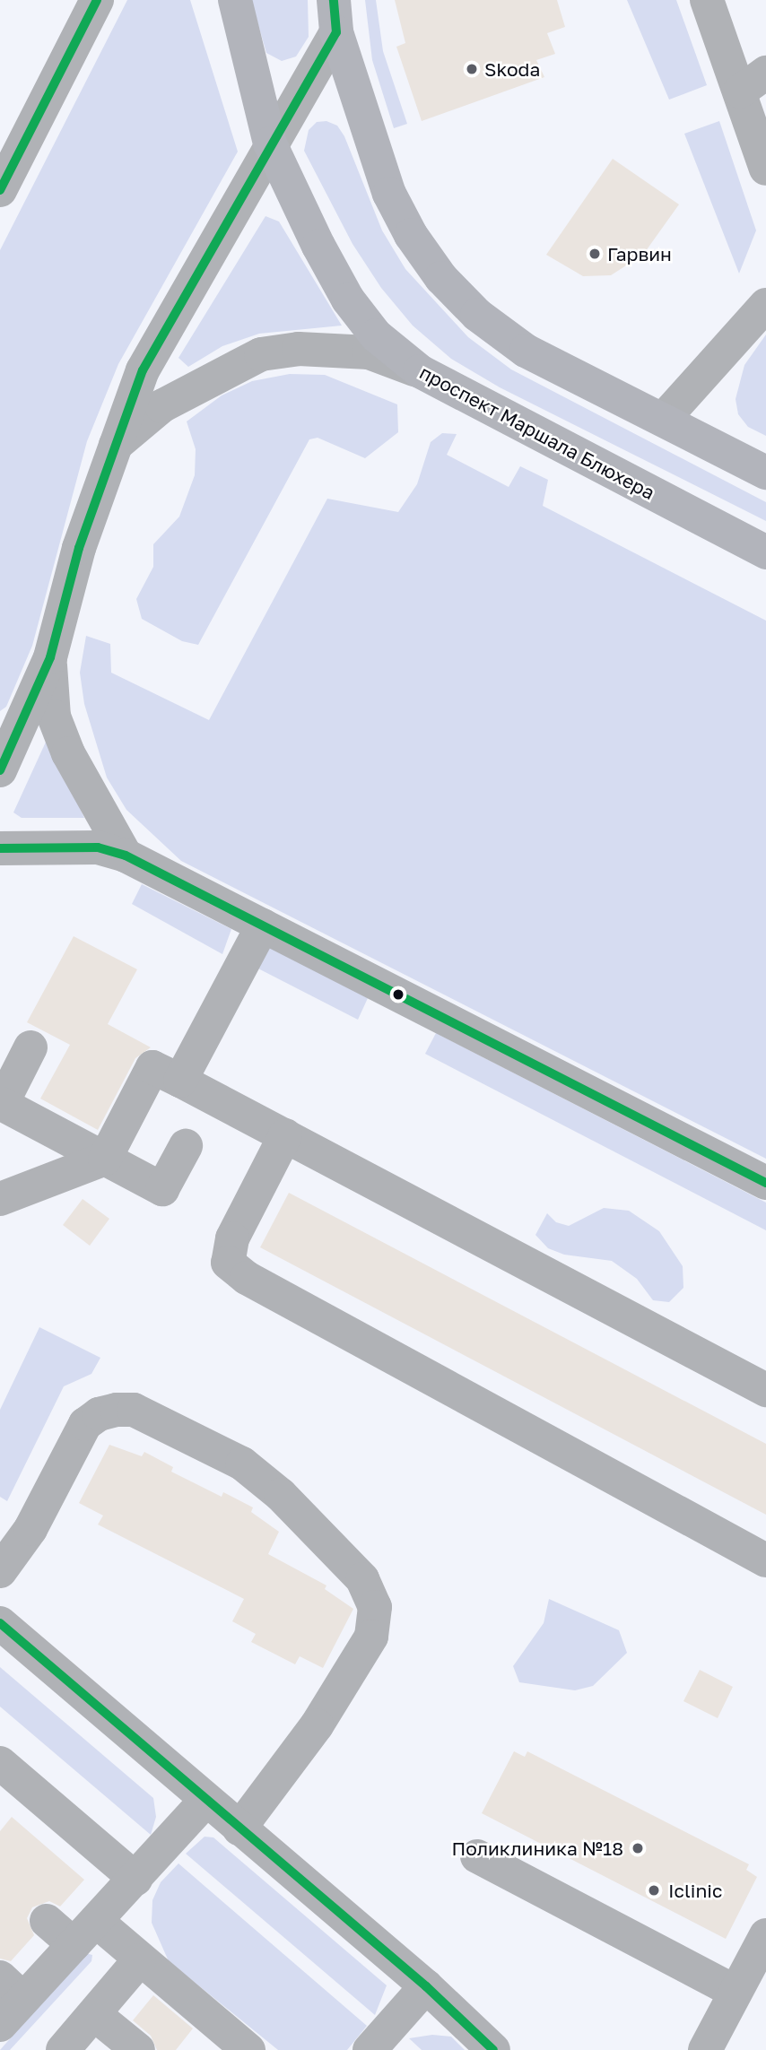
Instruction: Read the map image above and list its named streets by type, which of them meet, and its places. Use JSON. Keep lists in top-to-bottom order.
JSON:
{
  "streets": {
    "main road": ["проспект Маршала Блюхера"]
  },
  "places": [
    "Skoda",
    "Гарвин",
    "Поликлиника №18",
    "Iclinic"
  ]
}
